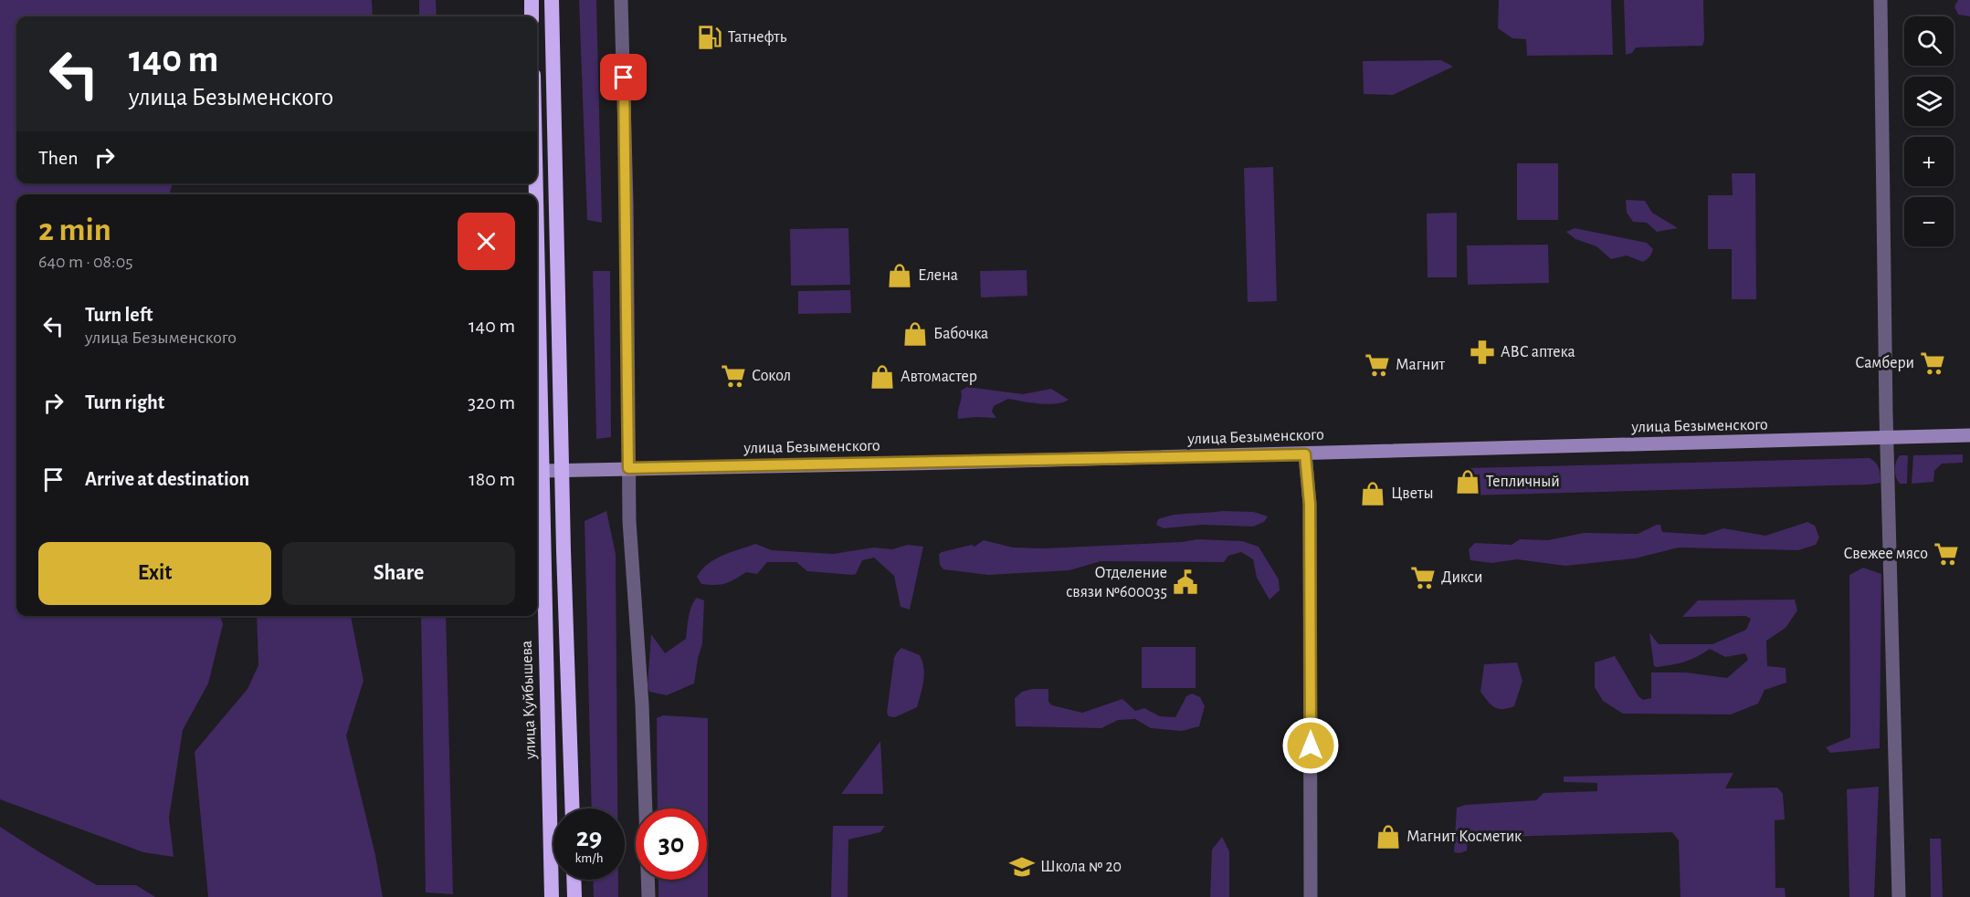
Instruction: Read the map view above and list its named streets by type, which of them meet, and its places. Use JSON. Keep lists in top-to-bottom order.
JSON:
{
  "streets": {
    "highway": ["улица Куйбышева"],
    "main road": ["улица Безыменского"]
  },
  "crossings": [
    ["улица Безыменского", "улица Куйбышева"]
  ],
  "places": {
    "fuel station": ["Татнефть"],
    "shop": [
      "Елена",
      "Бабочка",
      "Автомастер",
      "Тепличный",
      "Цветы",
      "Магнит Косметик"
    ],
    "pharmacy": ["АВС аптека"],
    "supermarket": [
      "Самбери",
      "Магнит",
      "Сокол",
      "Свежее мясо",
      "Дикси"
    ],
    "public building": ["Отделение связи №600035"],
    "school or university": ["Школа № 20"]
  },
  "page": {
    "map_buttons": ["+", "−"],
    "turn": ["140 m", "улица Безыменского"],
    "then": "Then",
    "heading": ["2 min", "640 m · 08:05"],
    "list": [
      {
        "name": "Turn left",
        "note": "улица Безыменского",
        "value": "140 m"
      },
      {
        "name": "Turn right",
        "value": "320 m"
      },
      {
        "name": "Arrive at destination",
        "value": "180 m"
      }
    ],
    "buttons": ["Exit", "Share"],
    "speed": "29 km/h",
    "limit": "30"
  }
}
